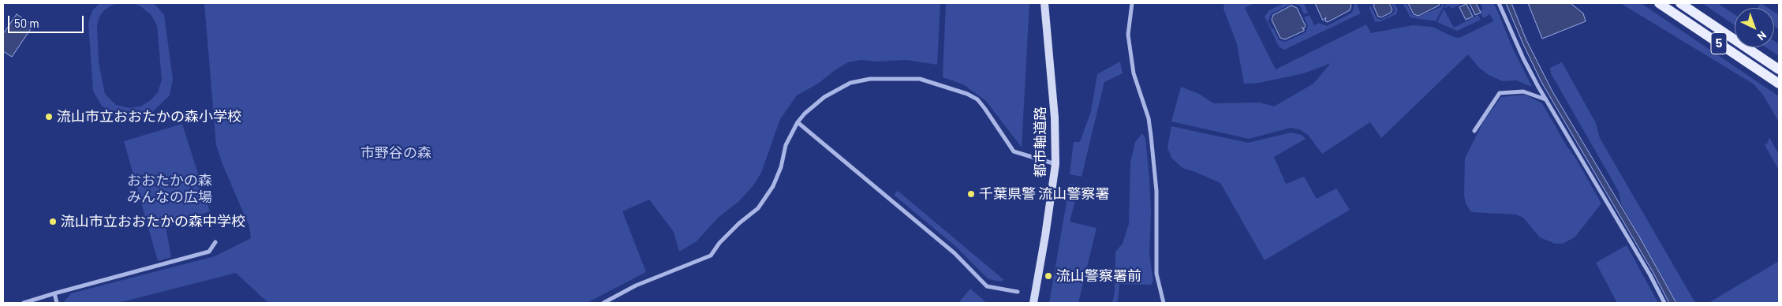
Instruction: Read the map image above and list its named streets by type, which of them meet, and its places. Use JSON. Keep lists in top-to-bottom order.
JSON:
{
  "streets": {
    "main road": ["5"],
    "street": ["都市軸道路"]
  },
  "parks": ["市野谷の森", "おおたかの森 みんなの広場"],
  "places": [
    "流山市立おおたかの森小学校",
    "千葉県警 流山警察署",
    "流山市立おおたかの森中学校",
    "流山警察署前"
  ],
  "scale_bar": "50 m",
  "north": "bottom right"
}
